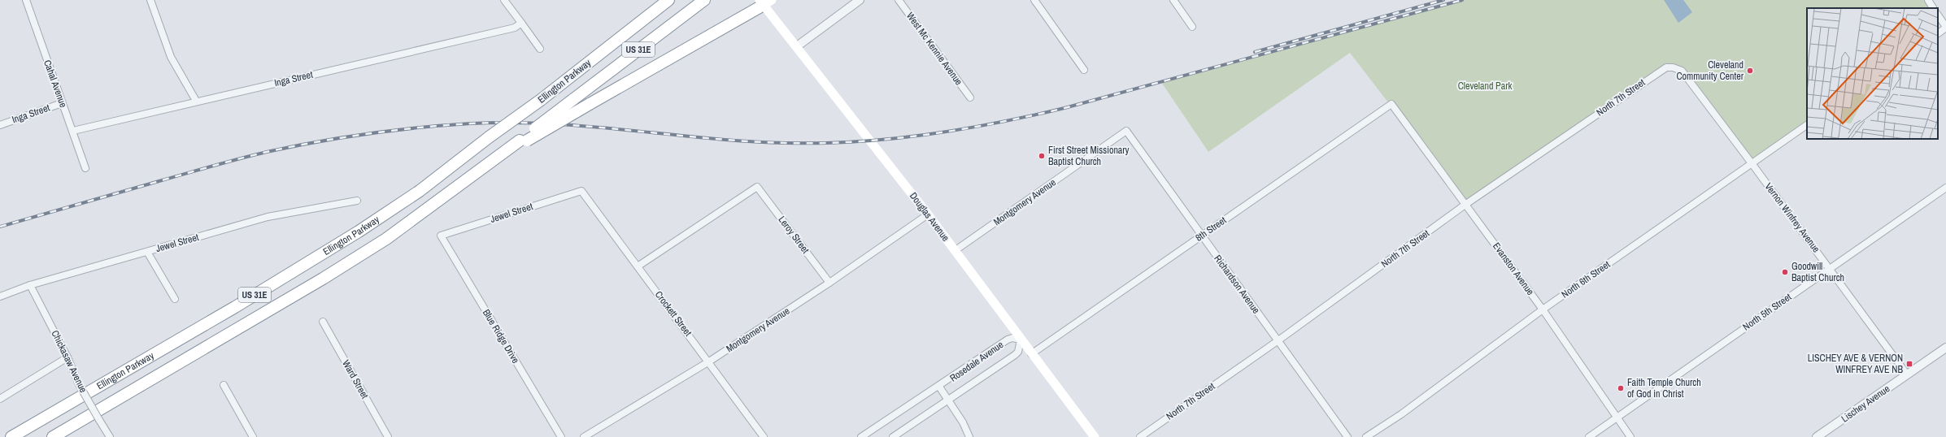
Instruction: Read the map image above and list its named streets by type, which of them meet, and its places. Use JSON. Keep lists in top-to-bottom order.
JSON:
{
  "streets": {
    "highway": ["US 31E", "Ellington Parkway"],
    "main road": ["Douglas Avenue"],
    "street": [
      "West Mc Kennie Avenue",
      "Inga Street",
      "Cahal Avenue",
      "North 7th Street",
      "Montgomery Avenue",
      "Jewel Street",
      "Vernon Winfrey Avenue",
      "8th Street",
      "Leroy Street",
      "Evanston Avenue",
      "North 6th Street",
      "Richardson Avenue",
      "North 5th Street",
      "Crockett Street",
      "Blue Ridge Drive",
      "Chickasaw Avenue",
      "Rosedale Avenue",
      "Ward Street",
      "Lischey Avenue"
    ]
  },
  "crossings": [
    ["US 31E", "Ellington Parkway"],
    ["Inga Street", "Cahal Avenue"],
    ["North 7th Street", "Vernon Winfrey Avenue"],
    ["North 7th Street", "Evanston Avenue"],
    ["North 7th Street", "Richardson Avenue"],
    ["Montgomery Avenue", "Douglas Avenue"],
    ["Montgomery Avenue", "Leroy Street"],
    ["Montgomery Avenue", "Richardson Avenue"],
    ["Montgomery Avenue", "Crockett Street"],
    ["Jewel Street", "Crockett Street"],
    ["Jewel Street", "Blue Ridge Drive"],
    ["Jewel Street", "Chickasaw Avenue"],
    ["Douglas Avenue", "8th Street"],
    ["Douglas Avenue", "Rosedale Avenue"],
    ["Vernon Winfrey Avenue", "North 6th Street"],
    ["Vernon Winfrey Avenue", "North 5th Street"],
    ["Vernon Winfrey Avenue", "Lischey Avenue"],
    ["8th Street", "Evanston Avenue"],
    ["8th Street", "Richardson Avenue"],
    ["Leroy Street", "Crockett Street"],
    ["Evanston Avenue", "North 6th Street"],
    ["Evanston Avenue", "North 5th Street"]
  ],
  "parks": ["Cleveland Park"],
  "places": {
    "other": [
      "Cleveland Community Center",
      "First Street Missionary Baptist Church",
      "Goodwill Baptist Church",
      "Faith Temple Church of God in Christ"
    ],
    "transit": ["LISCHEY AVE & VERNON WINFREY AVE NB"]
  }
}
